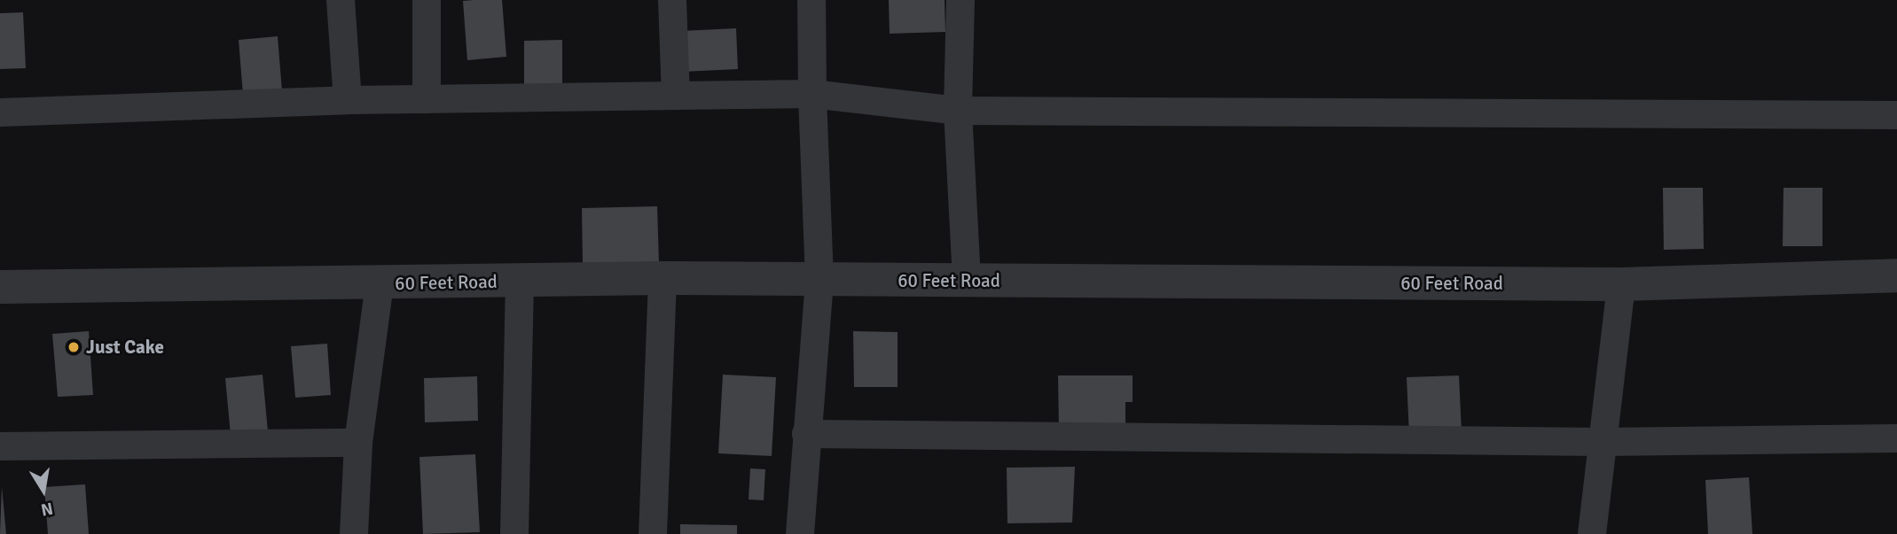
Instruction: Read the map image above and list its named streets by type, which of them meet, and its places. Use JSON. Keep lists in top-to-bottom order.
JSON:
{
  "streets": {
    "street": ["60 Feet Road"]
  },
  "places": ["Just Cake"],
  "north": "bottom"
}
